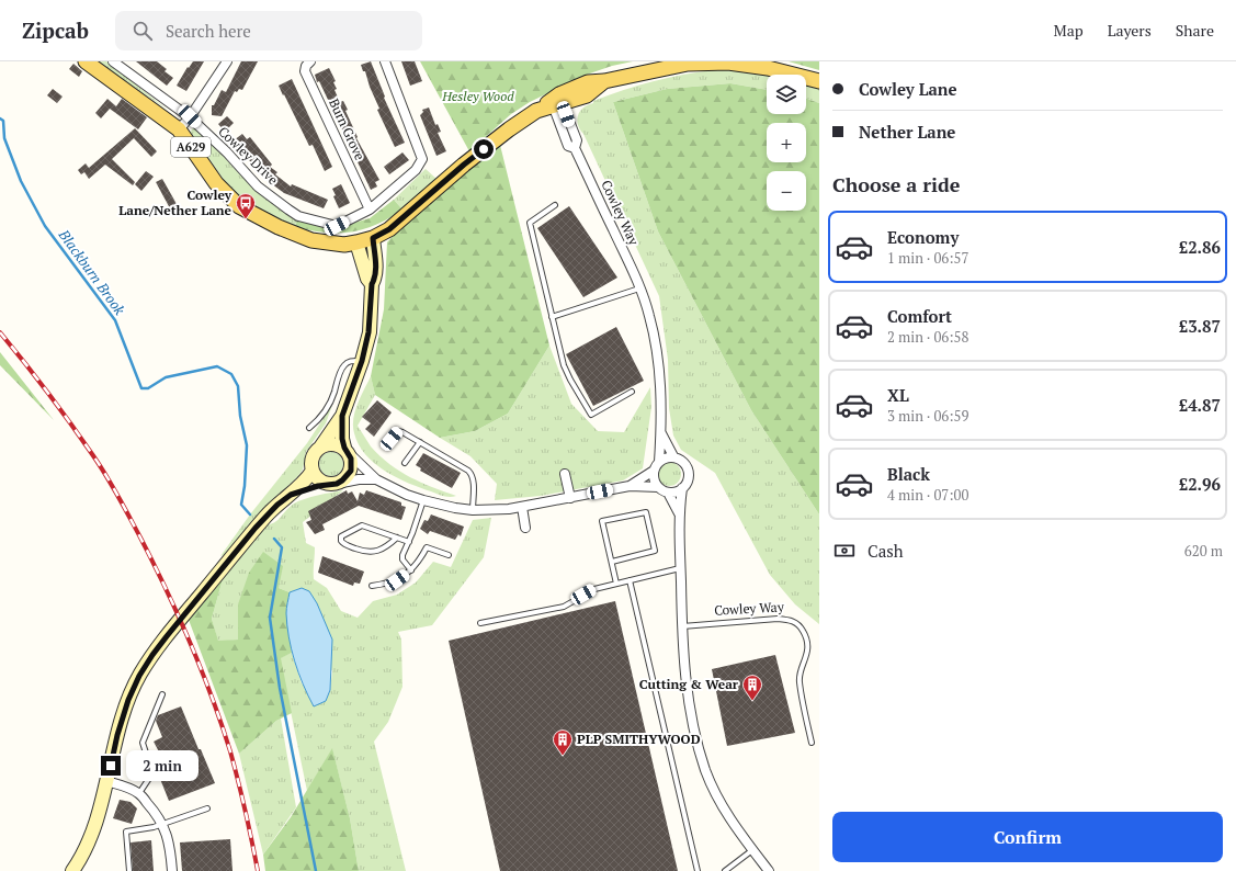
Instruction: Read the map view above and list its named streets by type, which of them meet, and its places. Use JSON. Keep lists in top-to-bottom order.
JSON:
{
  "streets": {
    "main road": ["A629"],
    "street": ["Burn Grove", "Cowley Drive", "Cowley Way"]
  },
  "crossings": [
    ["Burn Grove", "Cowley Drive"],
    ["A629", "Cowley Way"]
  ],
  "water": ["Blackburn Brook"],
  "parks": ["Hesley Wood"],
  "places": {
    "bus stop": ["Cowley Lane/Nether Lane"],
    "building": ["Cutting & Wear", "PLP SMITHYWOOD"]
  },
  "page": {
    "header": "Zipcab",
    "search": "Search here",
    "nav": ["Map", "Layers", "Share"],
    "banner": ["Cowley Lane", "Nether Lane"],
    "map_buttons": ["+", "−"],
    "heading": "Choose a ride",
    "list": [
      {
        "name": "Economy",
        "note": "1 min · 06:57",
        "value": "£2.86"
      },
      {
        "name": "Comfort",
        "note": "2 min · 06:58",
        "value": "£3.87"
      },
      {
        "name": "XL",
        "note": "3 min · 06:59",
        "value": "£4.87"
      },
      {
        "name": "Black",
        "note": "4 min · 07:00",
        "value": "£2.96"
      }
    ],
    "pay": ["Cash", "620 m"],
    "bubble": "2 min",
    "buttons": "Confirm"
  }
}
